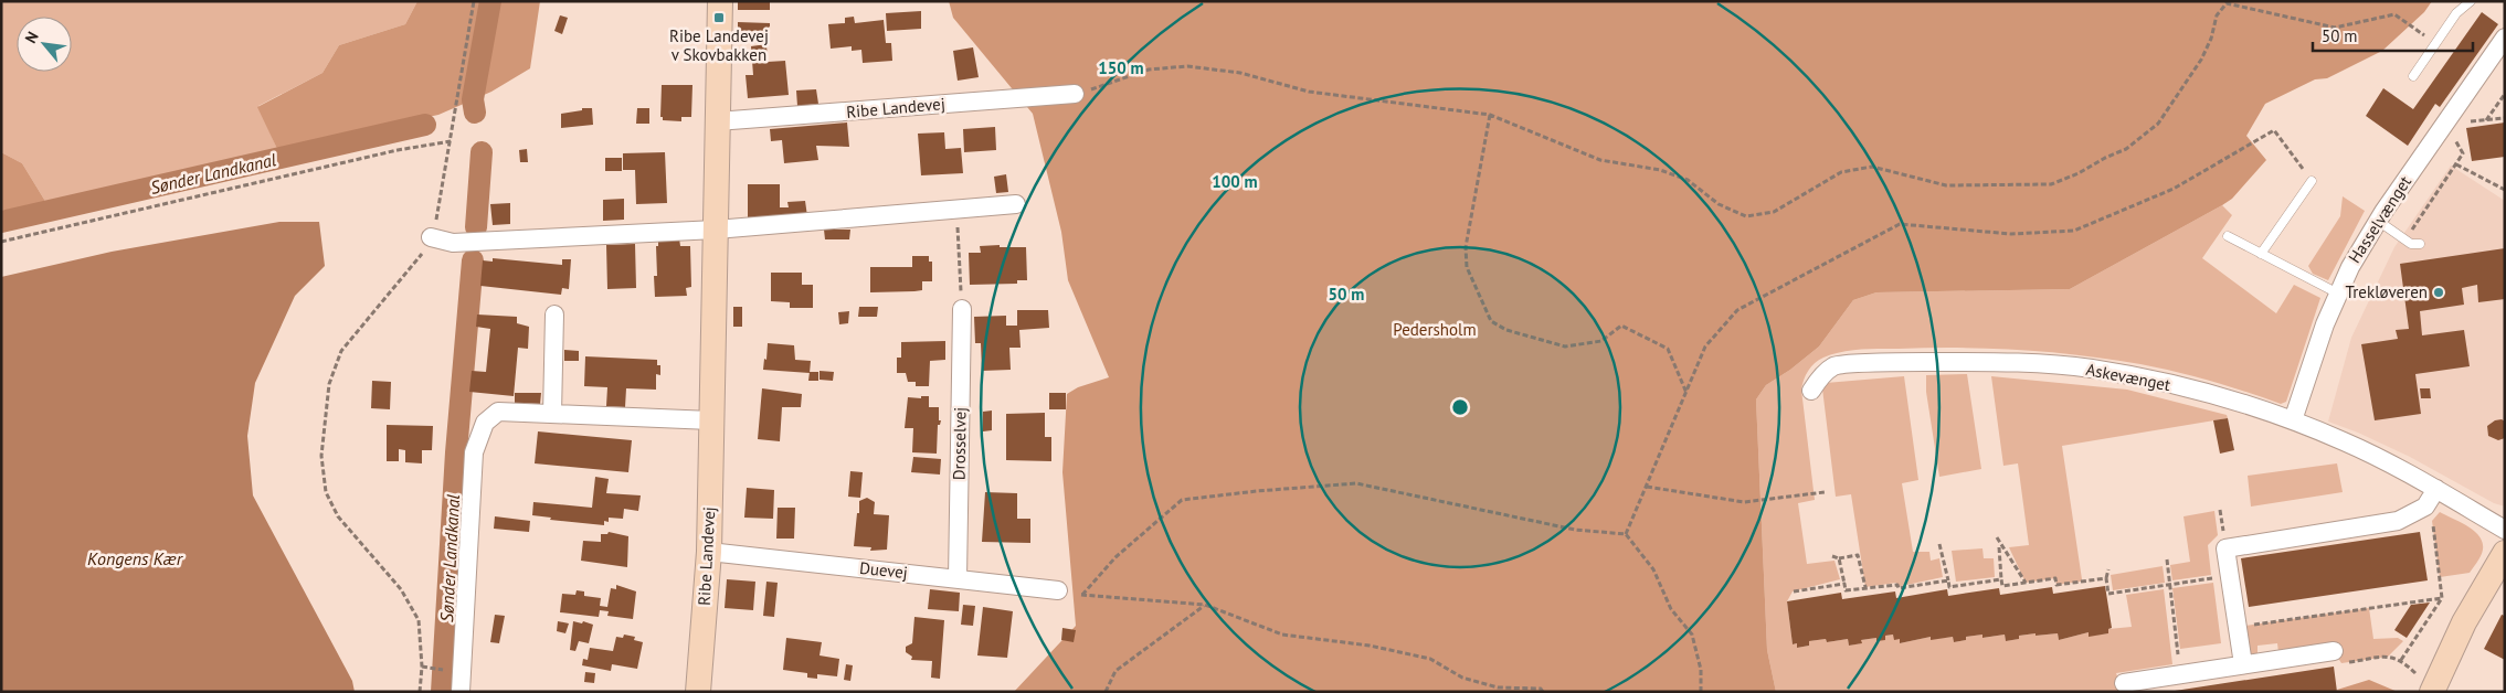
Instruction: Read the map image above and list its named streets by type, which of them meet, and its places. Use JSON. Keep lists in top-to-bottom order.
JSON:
{
  "streets": {
    "main road": ["Ribe Landevej"],
    "street": [
      "Hasselvænget",
      "Askevænget",
      "Drosselvej",
      "Duevej"
    ]
  },
  "crossings": [
    ["Ribe Landevej", "Duevej"],
    ["Hasselvænget", "Askevænget"],
    ["Drosselvej", "Duevej"]
  ],
  "water": ["Sønder Landkanal", "Kongens Kær"],
  "parks": ["Pedersholm"],
  "places": {
    "transit": ["Ribe Landevej v Skovbakken"],
    "other": ["Trekløveren"]
  },
  "scale_bar": "50 m",
  "north": "top left",
  "rings": ["150 m", "100 m", "50 m"]
}
